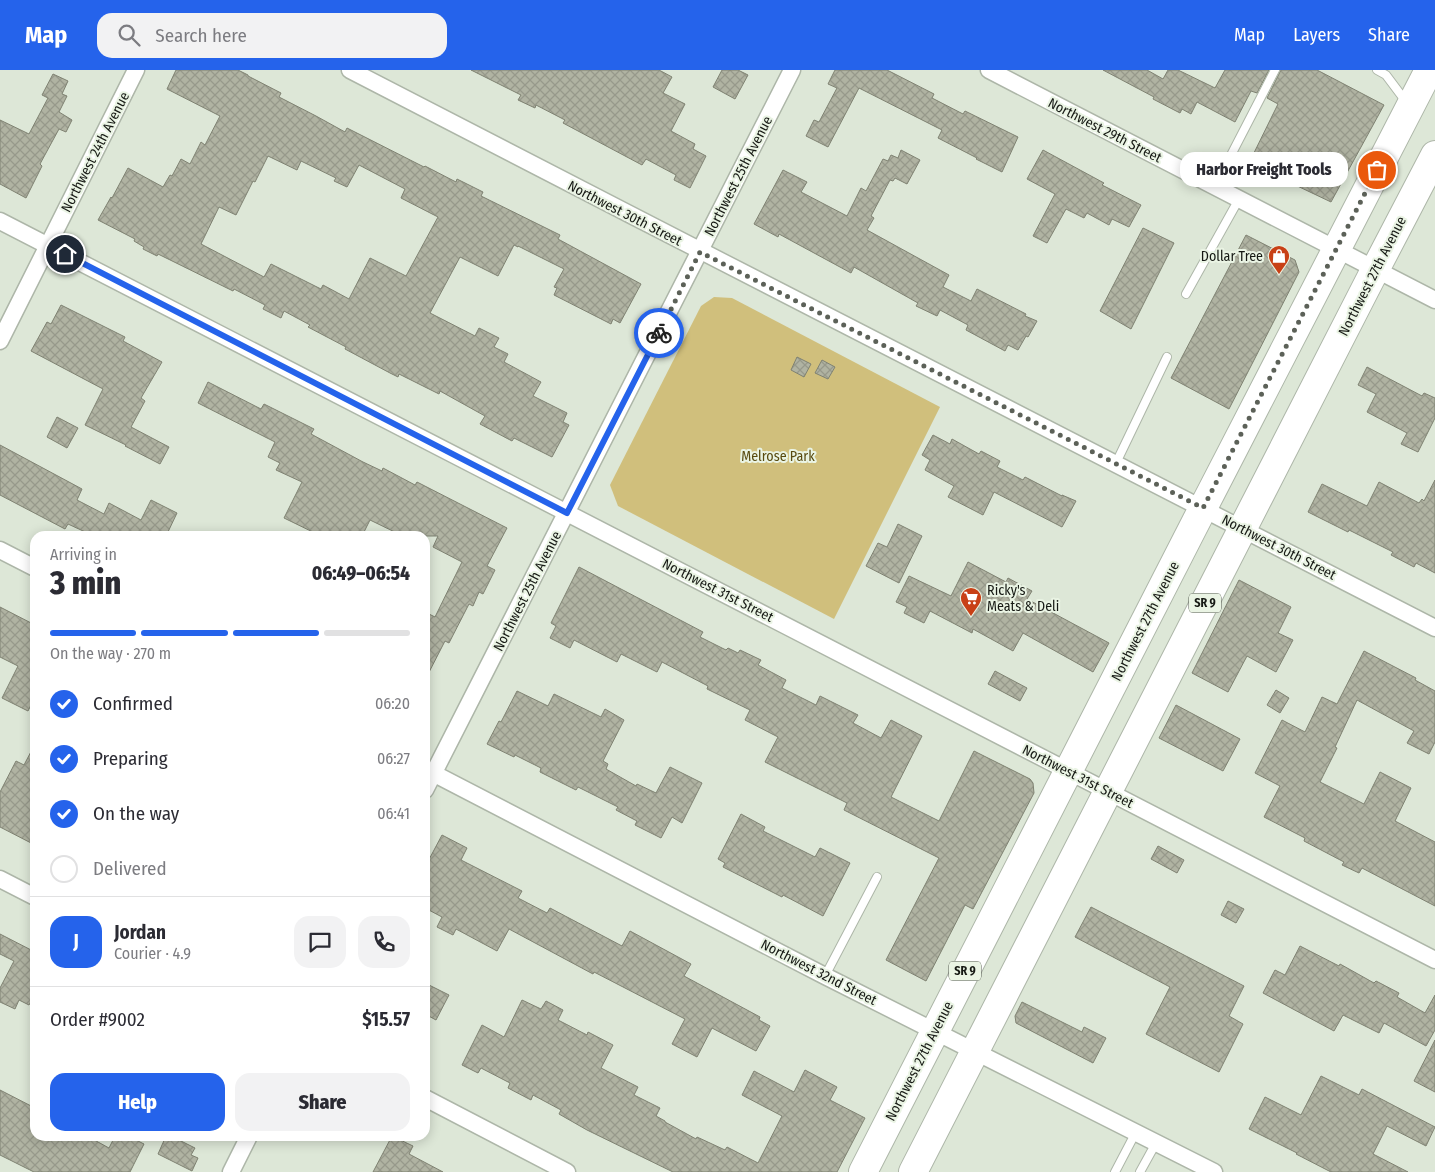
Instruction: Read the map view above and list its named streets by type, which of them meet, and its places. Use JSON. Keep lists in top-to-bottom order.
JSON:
{
  "streets": {
    "highway": ["Northwest 27th Avenue", "SR 9"],
    "street": [
      "Northwest 29th Street",
      "Northwest 24th Avenue",
      "Northwest 25th Avenue",
      "Northwest 30th Street",
      "Northwest 31st Street",
      "Northwest 32nd Street"
    ]
  },
  "crossings": [
    ["Northwest 29th Street", "Northwest 27th Avenue"],
    ["Northwest 24th Avenue", "Northwest 31st Street"],
    ["Northwest 25th Avenue", "Northwest 30th Street"],
    ["Northwest 25th Avenue", "Northwest 31st Street"],
    ["Northwest 30th Street", "Northwest 27th Avenue"],
    ["Northwest 27th Avenue", "Northwest 31st Street"],
    ["Northwest 27th Avenue", "Northwest 32nd Street"]
  ],
  "parks": ["Melrose Park"],
  "places": {
    "other": ["Harbor Freight Tools"],
    "shop": ["Dollar Tree"],
    "supermarket": ["Ricky's Meats & Deli"]
  },
  "page": {
    "header": "Map",
    "search": "Search here",
    "nav": ["Map", "Layers", "Share"],
    "bubble": "Harbor Freight Tools",
    "heading": ["3 min", "Arriving in", "06:49–06:54"],
    "panel": [
      "Jordan",
      "Courier · 4.9",
      "Order #9002",
      "$15.57"
    ],
    "bar": "On the way · 270 m",
    "list": [
      ["Confirmed", "06:20"],
      ["Preparing", "06:27"],
      ["On the way", "06:41"],
      "Delivered"
    ],
    "round": "J",
    "buttons": ["Help", "Share"]
  }
}
